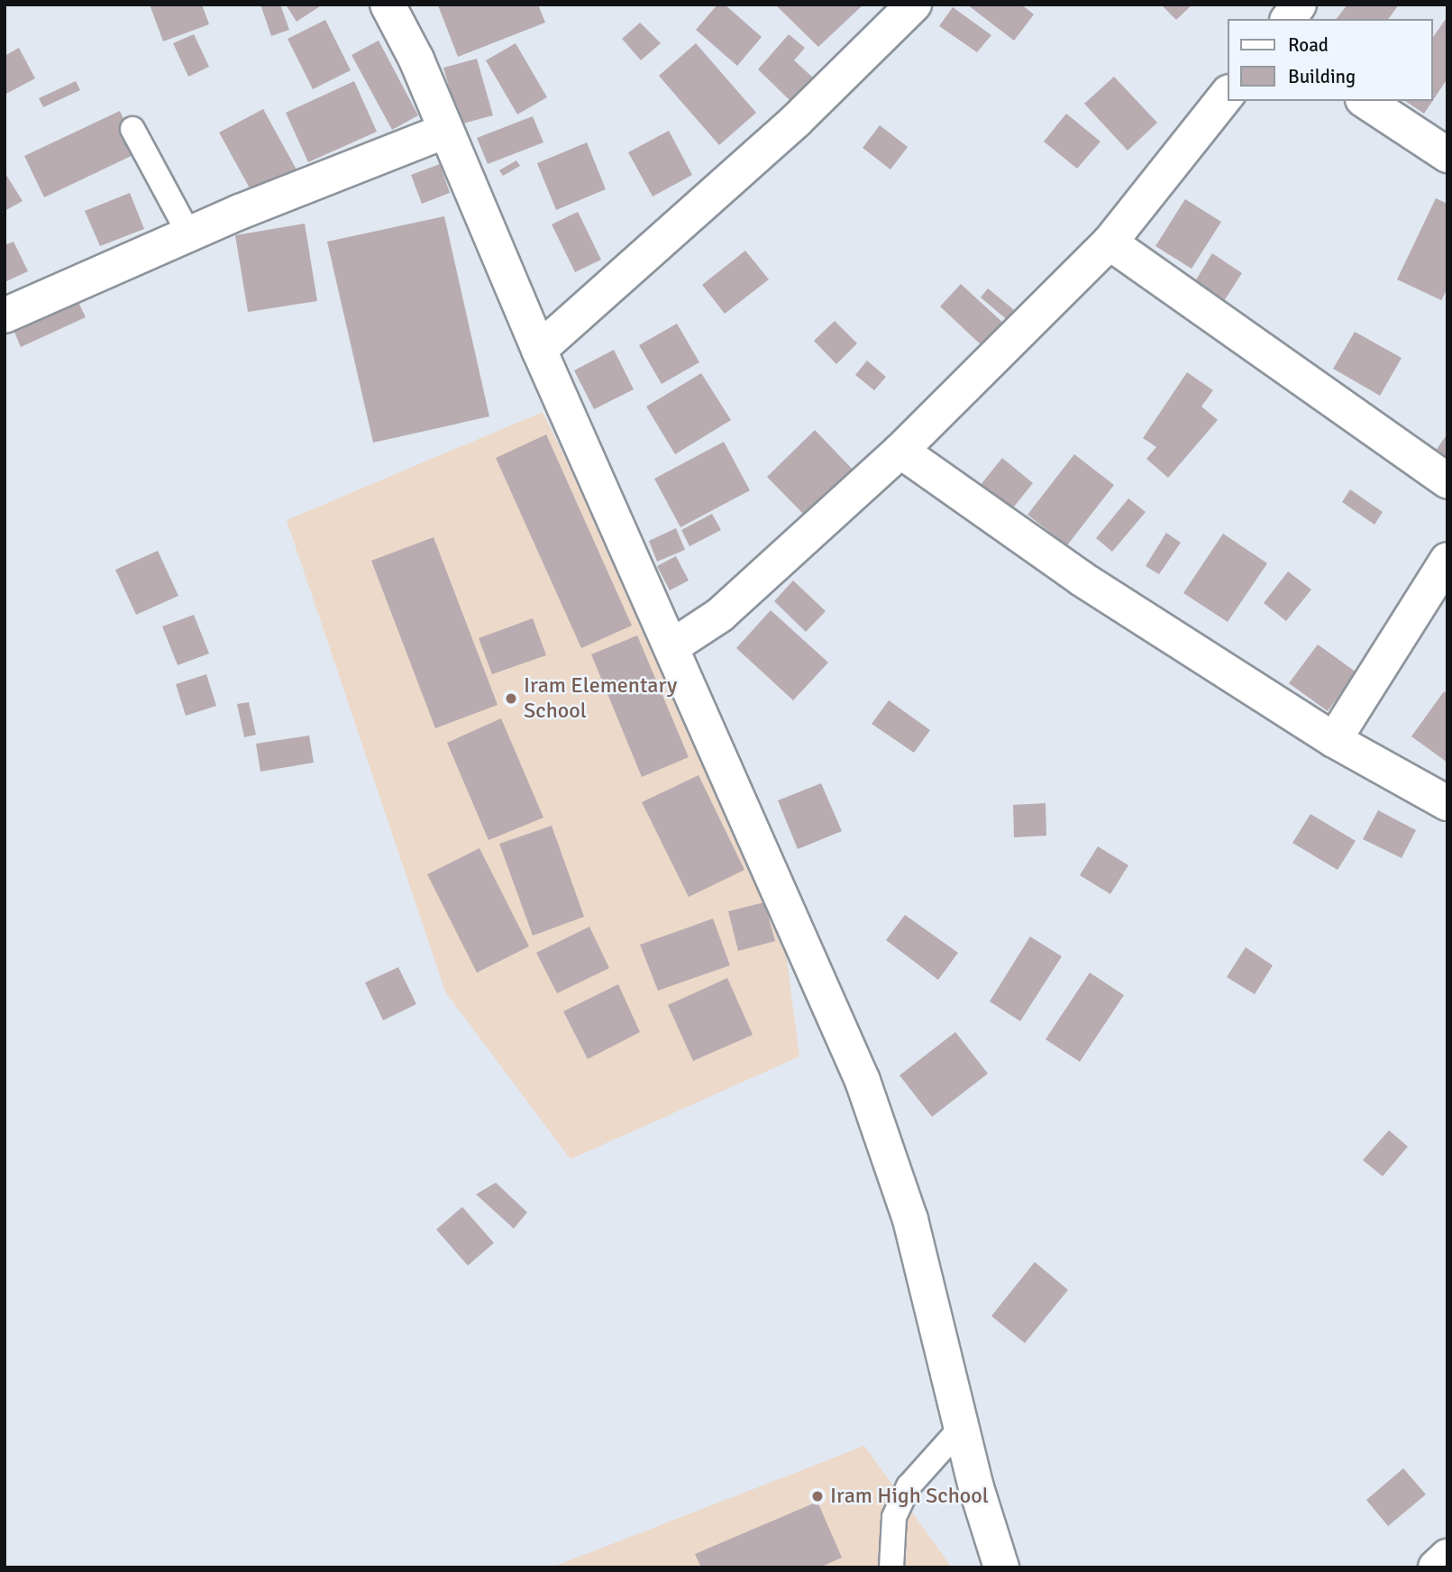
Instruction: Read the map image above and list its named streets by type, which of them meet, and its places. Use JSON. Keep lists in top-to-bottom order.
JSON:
{
  "places": ["Iram Elementary School", "Iram High School"],
  "legend": ["Road", "Building"]
}
